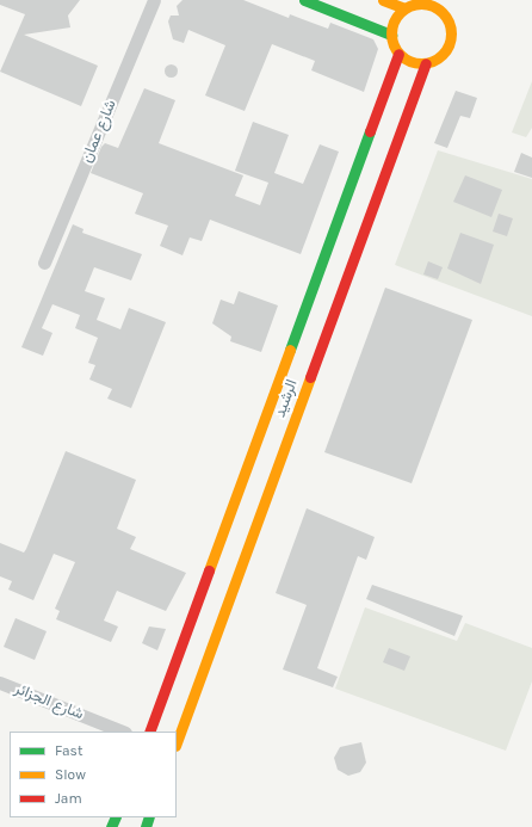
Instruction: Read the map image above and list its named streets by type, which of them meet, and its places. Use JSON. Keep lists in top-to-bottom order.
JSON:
{
  "streets": {
    "main road": ["الرشيد"],
    "street": ["شارع عمان", "شارع الجزائر"]
  },
  "legend": ["Fast", "Slow", "Jam"]
}
